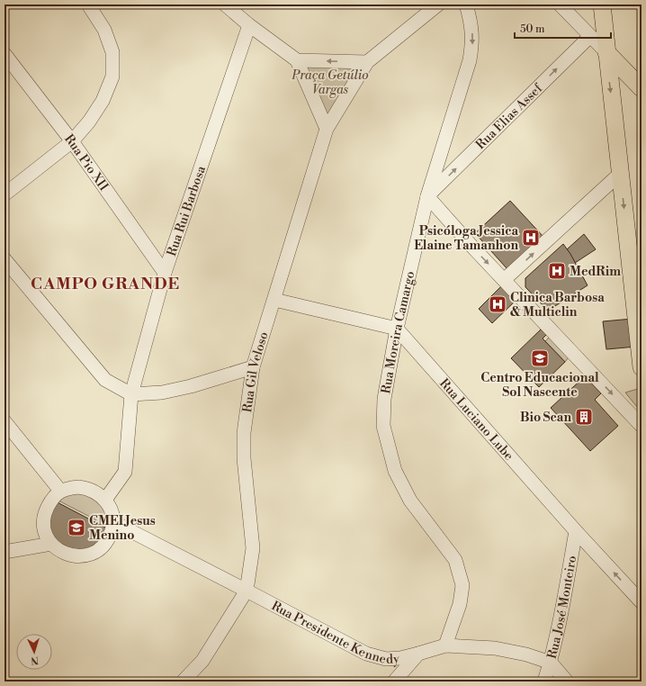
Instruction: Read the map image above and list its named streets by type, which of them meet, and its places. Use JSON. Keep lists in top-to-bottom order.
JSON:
{
  "streets": {
    "street": [
      "Rua Elias Assef",
      "Rua Pio XII",
      "Rua Rui Barbosa",
      "Rua Moreira Camargo",
      "Rua Gil Veloso",
      "Rua Luciano Lube",
      "Rua José Monteiro",
      "Rua Presidente Kennedy"
    ]
  },
  "crossings": [
    ["Rua Elias Assef", "Rua Moreira Camargo"],
    ["Rua Pio XII", "Rua Rui Barbosa"],
    ["Rua Rui Barbosa", "Rua Presidente Kennedy"],
    ["Rua Moreira Camargo", "Rua Luciano Lube"],
    ["Rua Moreira Camargo", "Rua Presidente Kennedy"],
    ["Rua Gil Veloso", "Rua Presidente Kennedy"],
    ["Rua Luciano Lube", "Rua José Monteiro"],
    ["Rua José Monteiro", "Rua Presidente Kennedy"]
  ],
  "districts": ["CAMPO GRANDE"],
  "parks": ["Praça Getúlio Vargas"],
  "places": {
    "hospital": ["Psicóloga Jessica Elaine Tamanhon", "MedRim", "Clinica Barbosa & Multiclin"],
    "school or university": ["Centro Educacional Sol Nascente", "CMEI Jesus Menino"],
    "building": ["Bio Scan"]
  },
  "scale_bar": "50 m",
  "north": "bottom"
}
